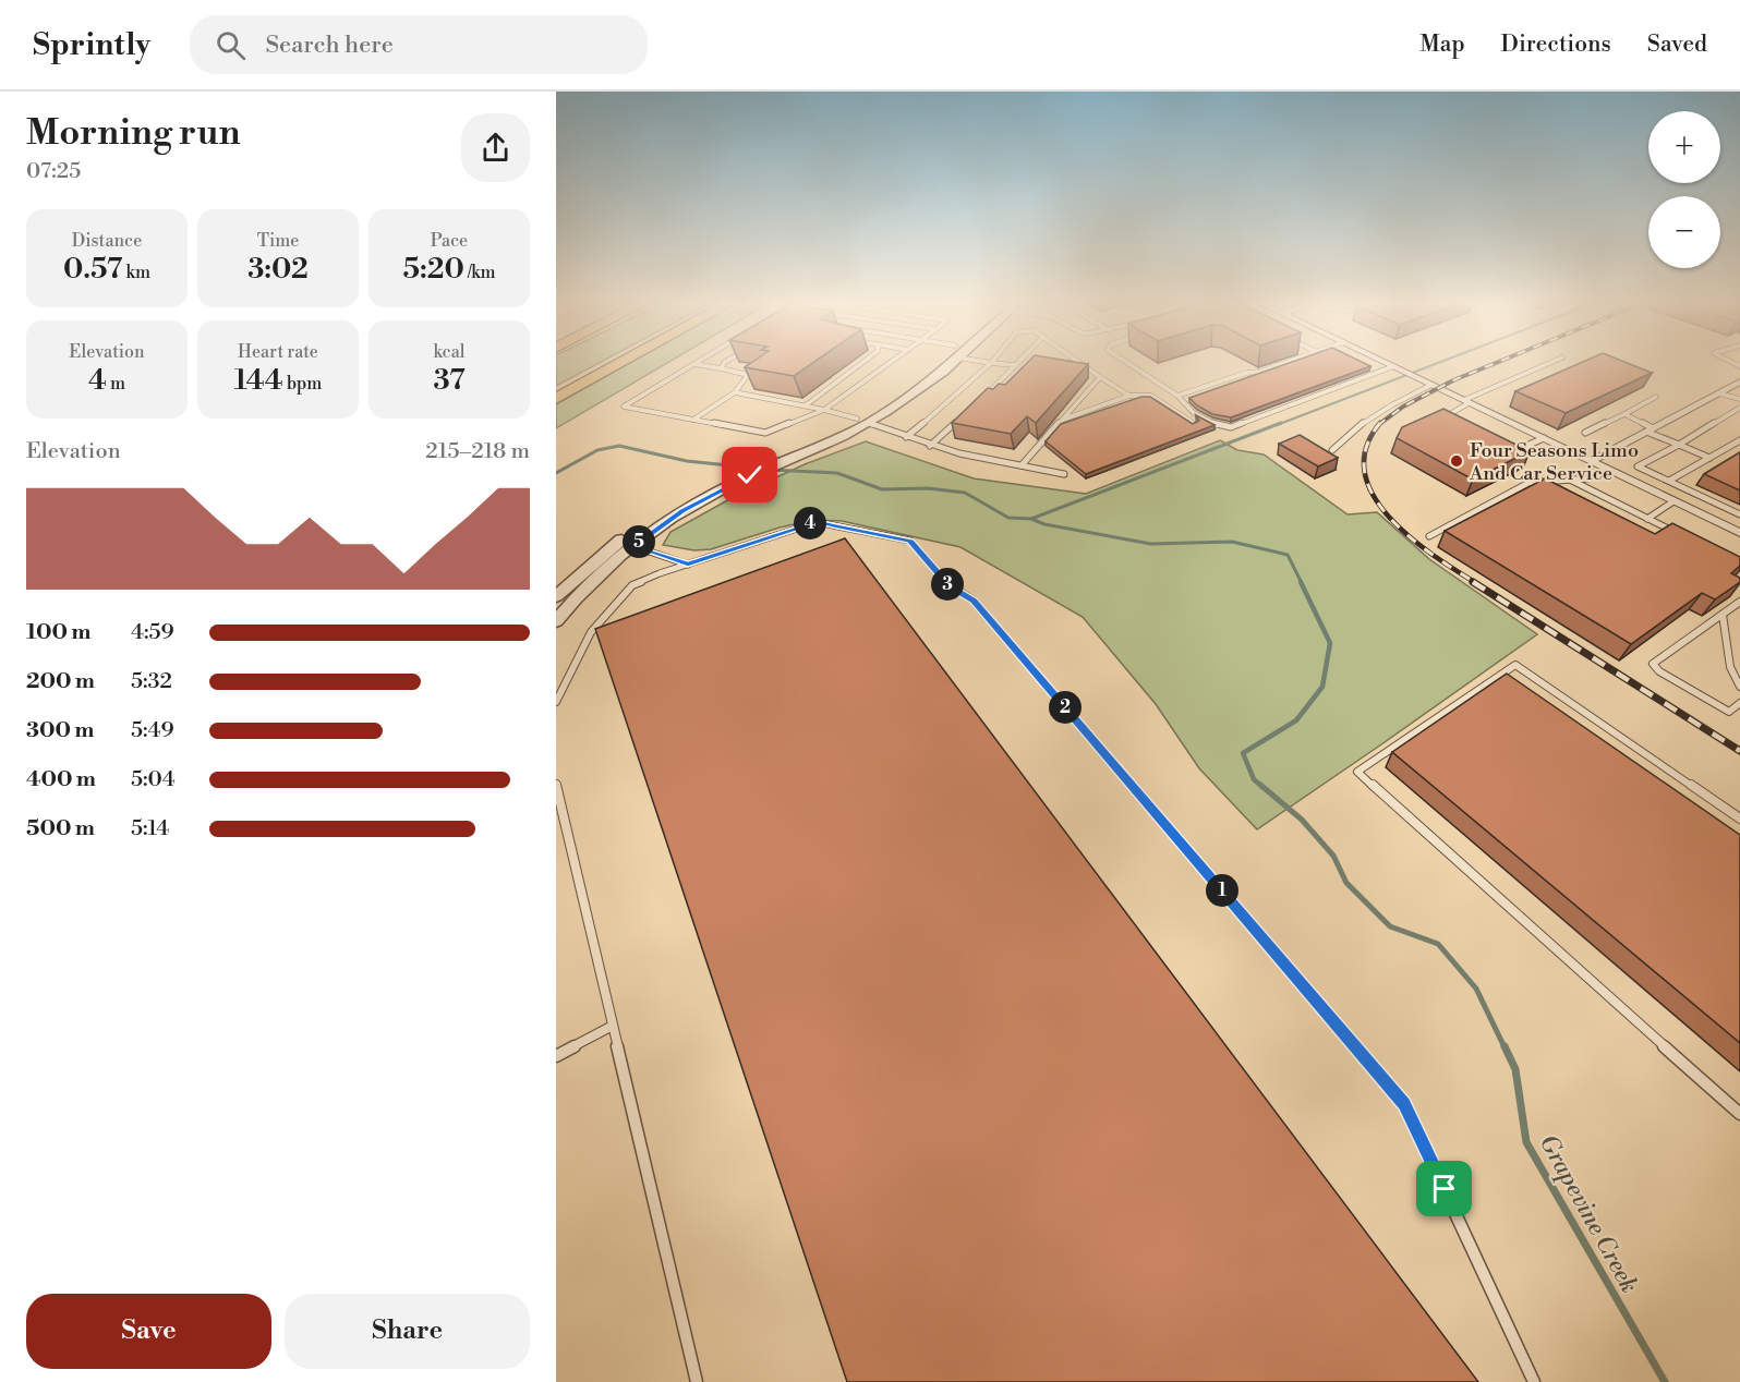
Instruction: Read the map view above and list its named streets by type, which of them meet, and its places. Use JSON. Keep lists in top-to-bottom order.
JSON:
{
  "water": ["Grapevine Creek"],
  "places": ["Four Seasons Limo And Car Service"],
  "page": {
    "header": "Sprintly",
    "search": "Search here",
    "nav": ["Map", "Directions", "Saved"],
    "heading": ["Morning run", "07:25"],
    "map_buttons": ["+", "−"],
    "stats": [
      ["Distance", "0.57 km"],
      ["Time", "3:02"],
      ["Pace", "5:20 /km"],
      ["Elevation", "4 m"],
      ["Heart rate", "144 bpm"],
      ["kcal", "37"]
    ],
    "chart": ["Elevation", "215–218 m"],
    "pins": [
      "4",
      "5",
      "3",
      "2",
      "1"
    ],
    "list": [
      {
        "name": "100 m",
        "note": "4:59"
      },
      {
        "name": "200 m",
        "note": "5:32"
      },
      {
        "name": "300 m",
        "note": "5:49"
      },
      {
        "name": "400 m",
        "note": "5:04"
      },
      {
        "name": "500 m",
        "note": "5:14"
      }
    ],
    "buttons": ["Save", "Share"]
  }
}
